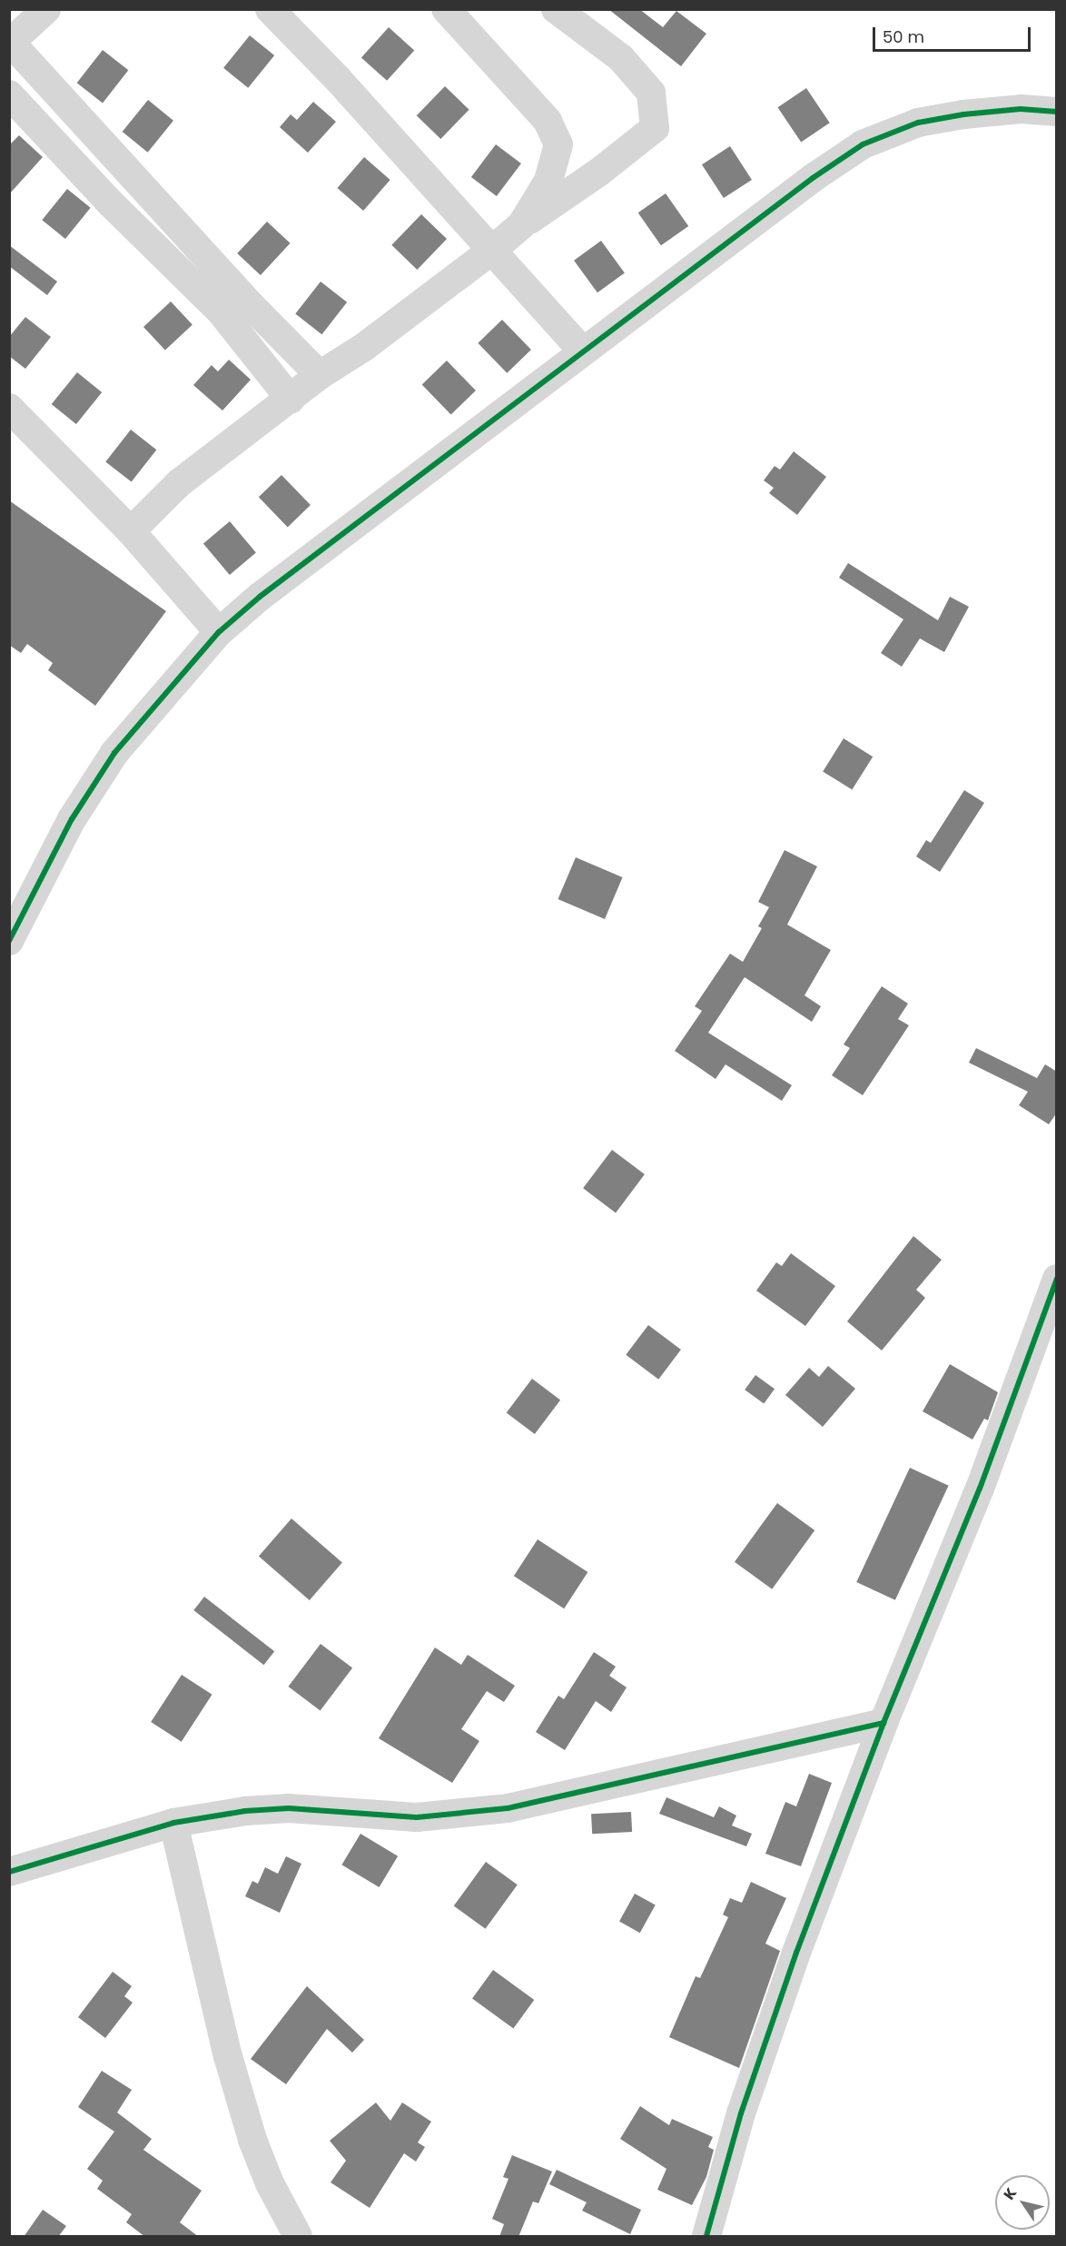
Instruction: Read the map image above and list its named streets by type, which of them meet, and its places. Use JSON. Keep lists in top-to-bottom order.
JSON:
{
  "scale_bar": "50 m",
  "north": "top left"
}
